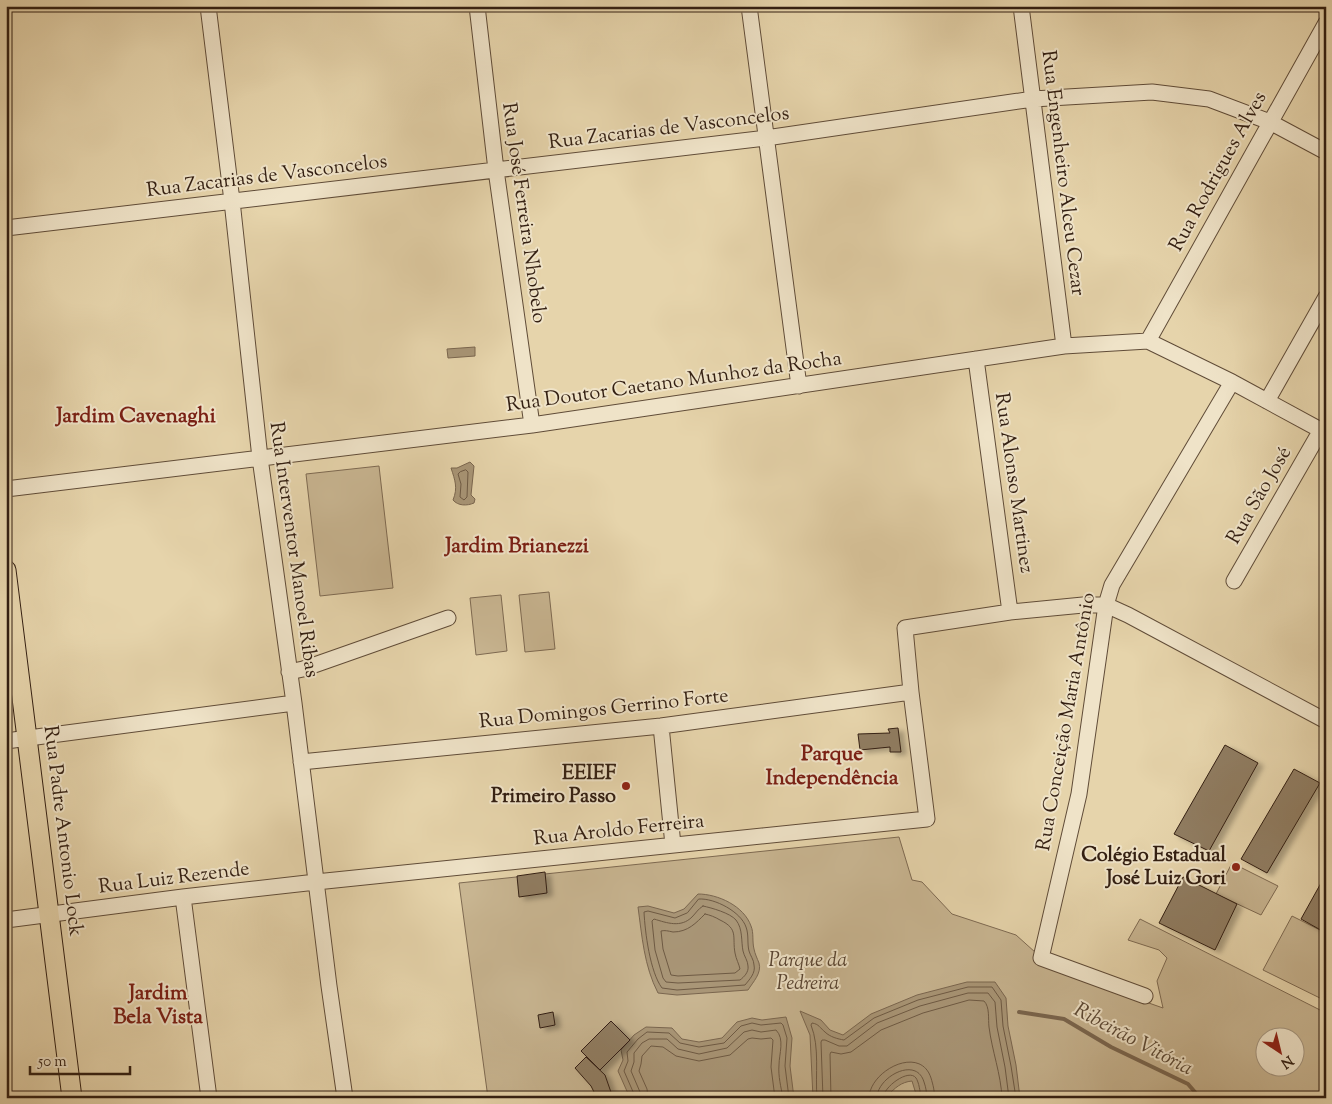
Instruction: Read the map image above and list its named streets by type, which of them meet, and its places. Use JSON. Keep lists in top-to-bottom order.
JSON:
{
  "streets": {
    "main road": ["Rua Padre Antonio Lock"],
    "street": [
      "Rua Zacarias de Vasconcelos",
      "Rua Rodrigues Alves",
      "Rua Engenheiro Alceu Cezar",
      "Rua José Ferreira Nhobelo",
      "Rua Doutor Caetano Munhoz da Rocha",
      "Rua Alonso Martinez",
      "Rua São José",
      "Rua Interventor Manoel Ribas",
      "Rua Domingos Gerrino Forte",
      "Rua Conceição Maria Antônio",
      "Rua Aroldo Ferreira",
      "Rua Luiz Rezende"
    ]
  },
  "crossings": [
    ["Rua Zacarias de Vasconcelos", "Rua Rodrigues Alves"],
    ["Rua Zacarias de Vasconcelos", "Rua Engenheiro Alceu Cezar"],
    ["Rua Zacarias de Vasconcelos", "Rua José Ferreira Nhobelo"],
    ["Rua Zacarias de Vasconcelos", "Rua Interventor Manoel Ribas"],
    ["Rua Rodrigues Alves", "Rua Doutor Caetano Munhoz da Rocha"],
    ["Rua Engenheiro Alceu Cezar", "Rua Doutor Caetano Munhoz da Rocha"],
    ["Rua José Ferreira Nhobelo", "Rua Doutor Caetano Munhoz da Rocha"],
    ["Rua Doutor Caetano Munhoz da Rocha", "Rua Alonso Martinez"],
    ["Rua Doutor Caetano Munhoz da Rocha", "Rua São José"],
    ["Rua Doutor Caetano Munhoz da Rocha", "Rua Interventor Manoel Ribas"],
    ["Rua Doutor Caetano Munhoz da Rocha", "Rua Conceição Maria Antônio"],
    ["Rua Interventor Manoel Ribas", "Rua Domingos Gerrino Forte"],
    ["Rua Interventor Manoel Ribas", "Rua Aroldo Ferreira"],
    ["Rua Interventor Manoel Ribas", "Rua Luiz Rezende"],
    ["Rua Domingos Gerrino Forte", "Rua Aroldo Ferreira"],
    ["Rua Padre Antonio Lock", "Rua Luiz Rezende"],
    ["Rua Aroldo Ferreira", "Rua Luiz Rezende"]
  ],
  "districts": [
    "Jardim Cavenaghi",
    "Jardim Brianezzi",
    "Parque Independência",
    "Jardim Bela Vista"
  ],
  "water": ["Ribeirão Vitória"],
  "parks": ["Parque da Pedreira"],
  "places": ["EEIEF Primeiro Passo", "Colégio Estadual José Luiz Gori"],
  "scale_bar": "50 m",
  "north": "bottom right"
}
